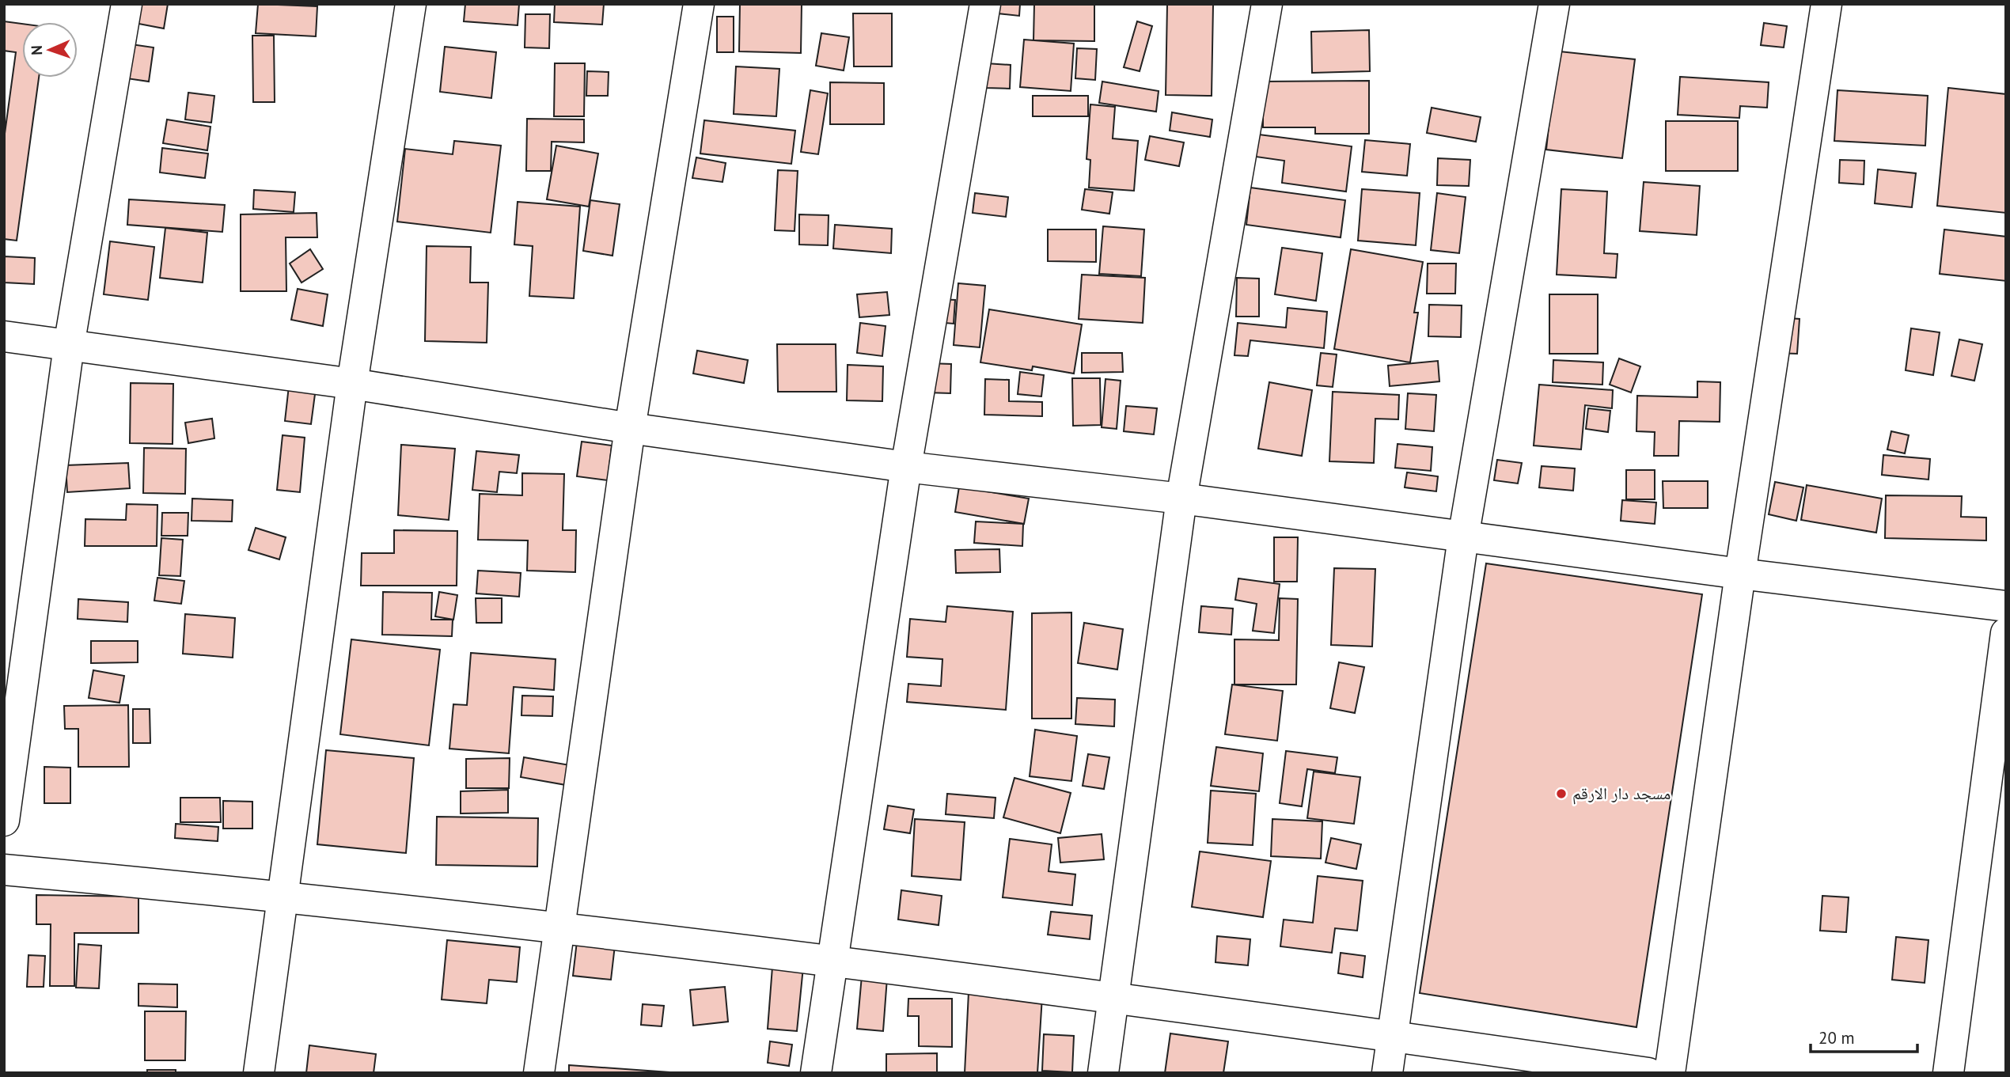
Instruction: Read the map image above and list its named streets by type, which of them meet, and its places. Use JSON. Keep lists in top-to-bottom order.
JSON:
{
  "places": ["مسجد دار الارقم"],
  "scale_bar": "20 m",
  "north": "left"
}
